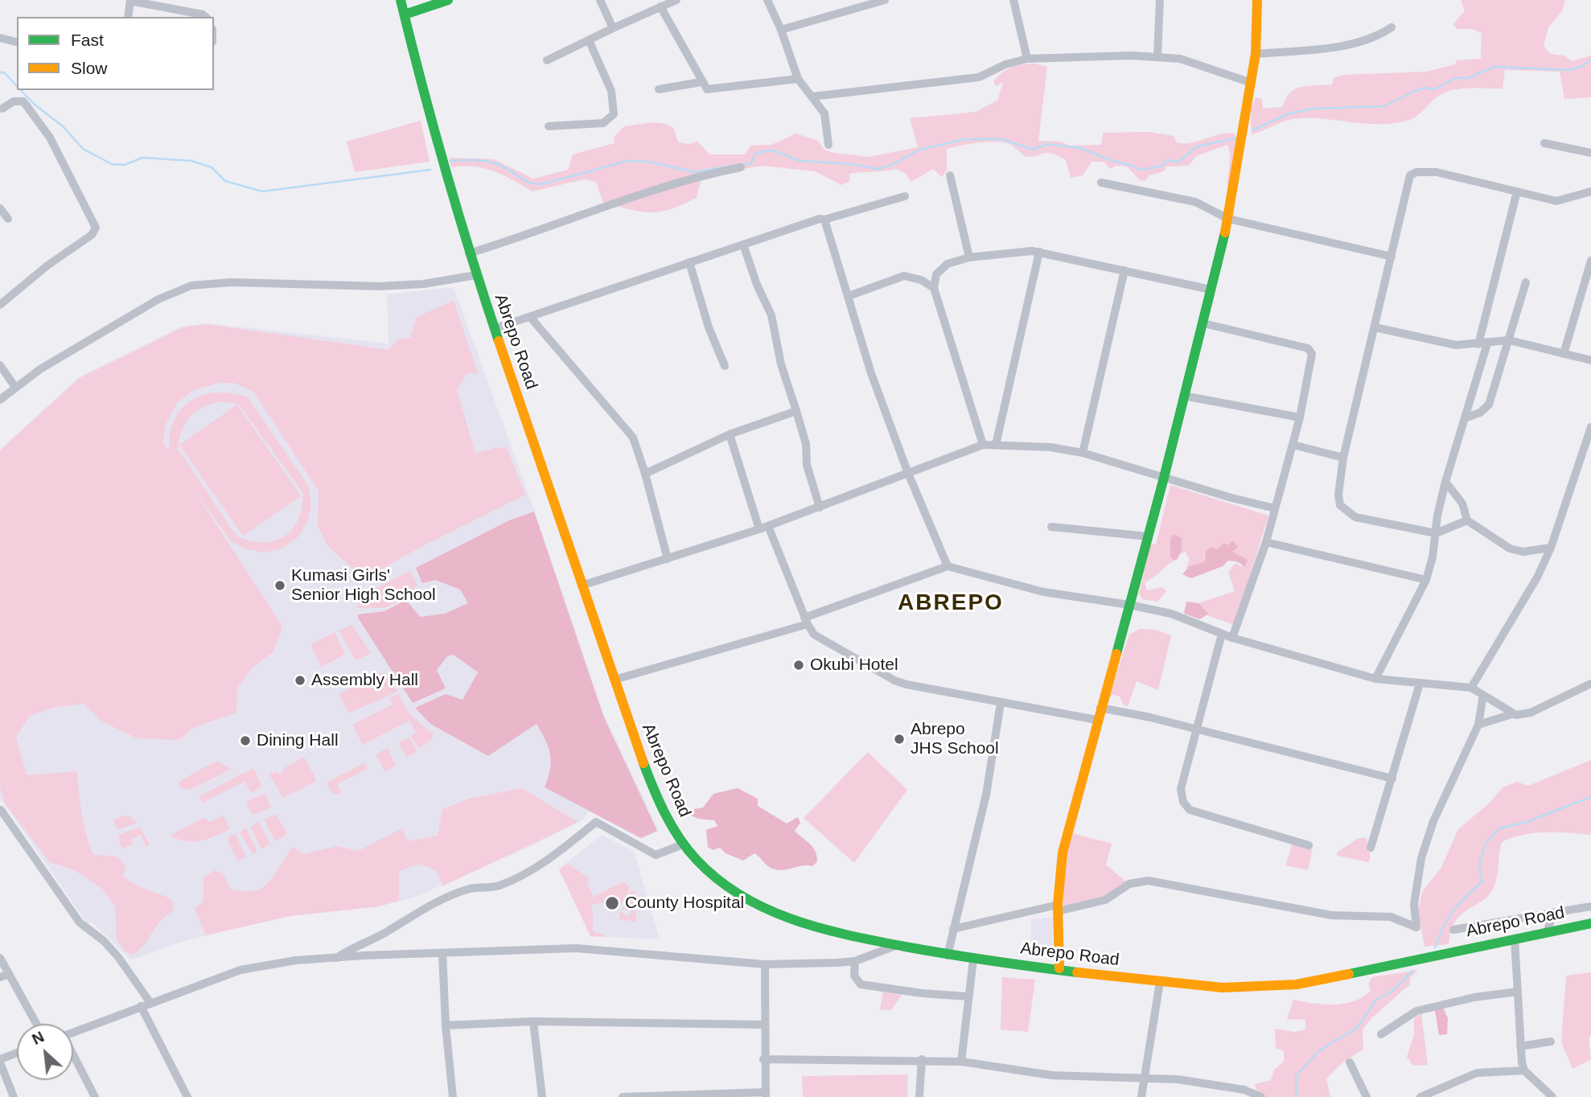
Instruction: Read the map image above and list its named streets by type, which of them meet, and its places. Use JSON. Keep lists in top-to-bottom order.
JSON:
{
  "streets": {
    "main road": ["Abrepo Road"]
  },
  "districts": ["ABREPO"],
  "places": [
    "Kumasi Girls' Senior High School",
    "Okubi Hotel",
    "Assembly Hall",
    "Abrepo JHS School",
    "Dining Hall",
    "County Hospital"
  ],
  "legend": ["Fast", "Slow"],
  "north": "top left"
}
